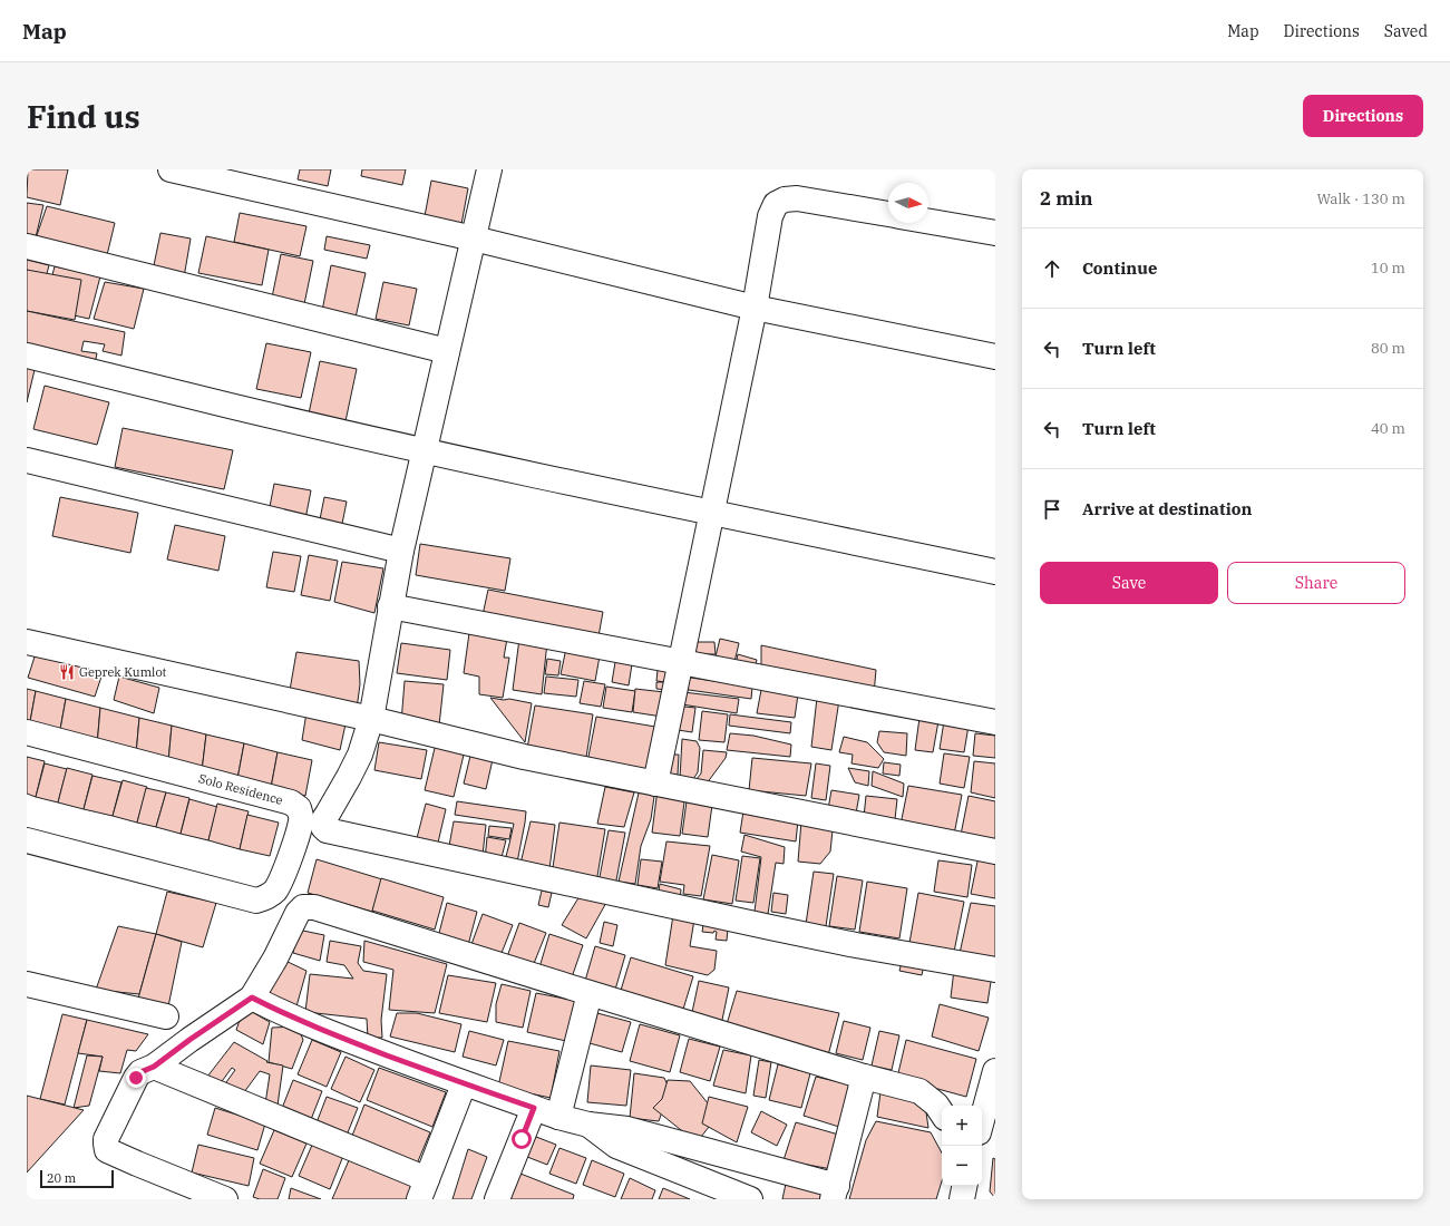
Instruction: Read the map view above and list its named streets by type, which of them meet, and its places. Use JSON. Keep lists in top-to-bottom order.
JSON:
{
  "streets": {
    "street": ["Solo Residence"]
  },
  "places": {
    "restaurant": ["Geprek Kumlot"]
  },
  "scale_bar": "20 m",
  "north": "right",
  "page": {
    "header": "Map",
    "nav": ["Map", "Directions", "Saved"],
    "buttons": [
      "Directions",
      ["Save", "Share"]
    ],
    "title": "Find us",
    "heading": ["2 min", "Walk · 130 m"],
    "list": [
      ["Continue", "10 m"],
      ["Turn left", "80 m"],
      ["Turn left", "40 m"],
      "Arrive at destination"
    ],
    "map_buttons": ["+", "−"],
    "scale": "20 m"
  }
}
